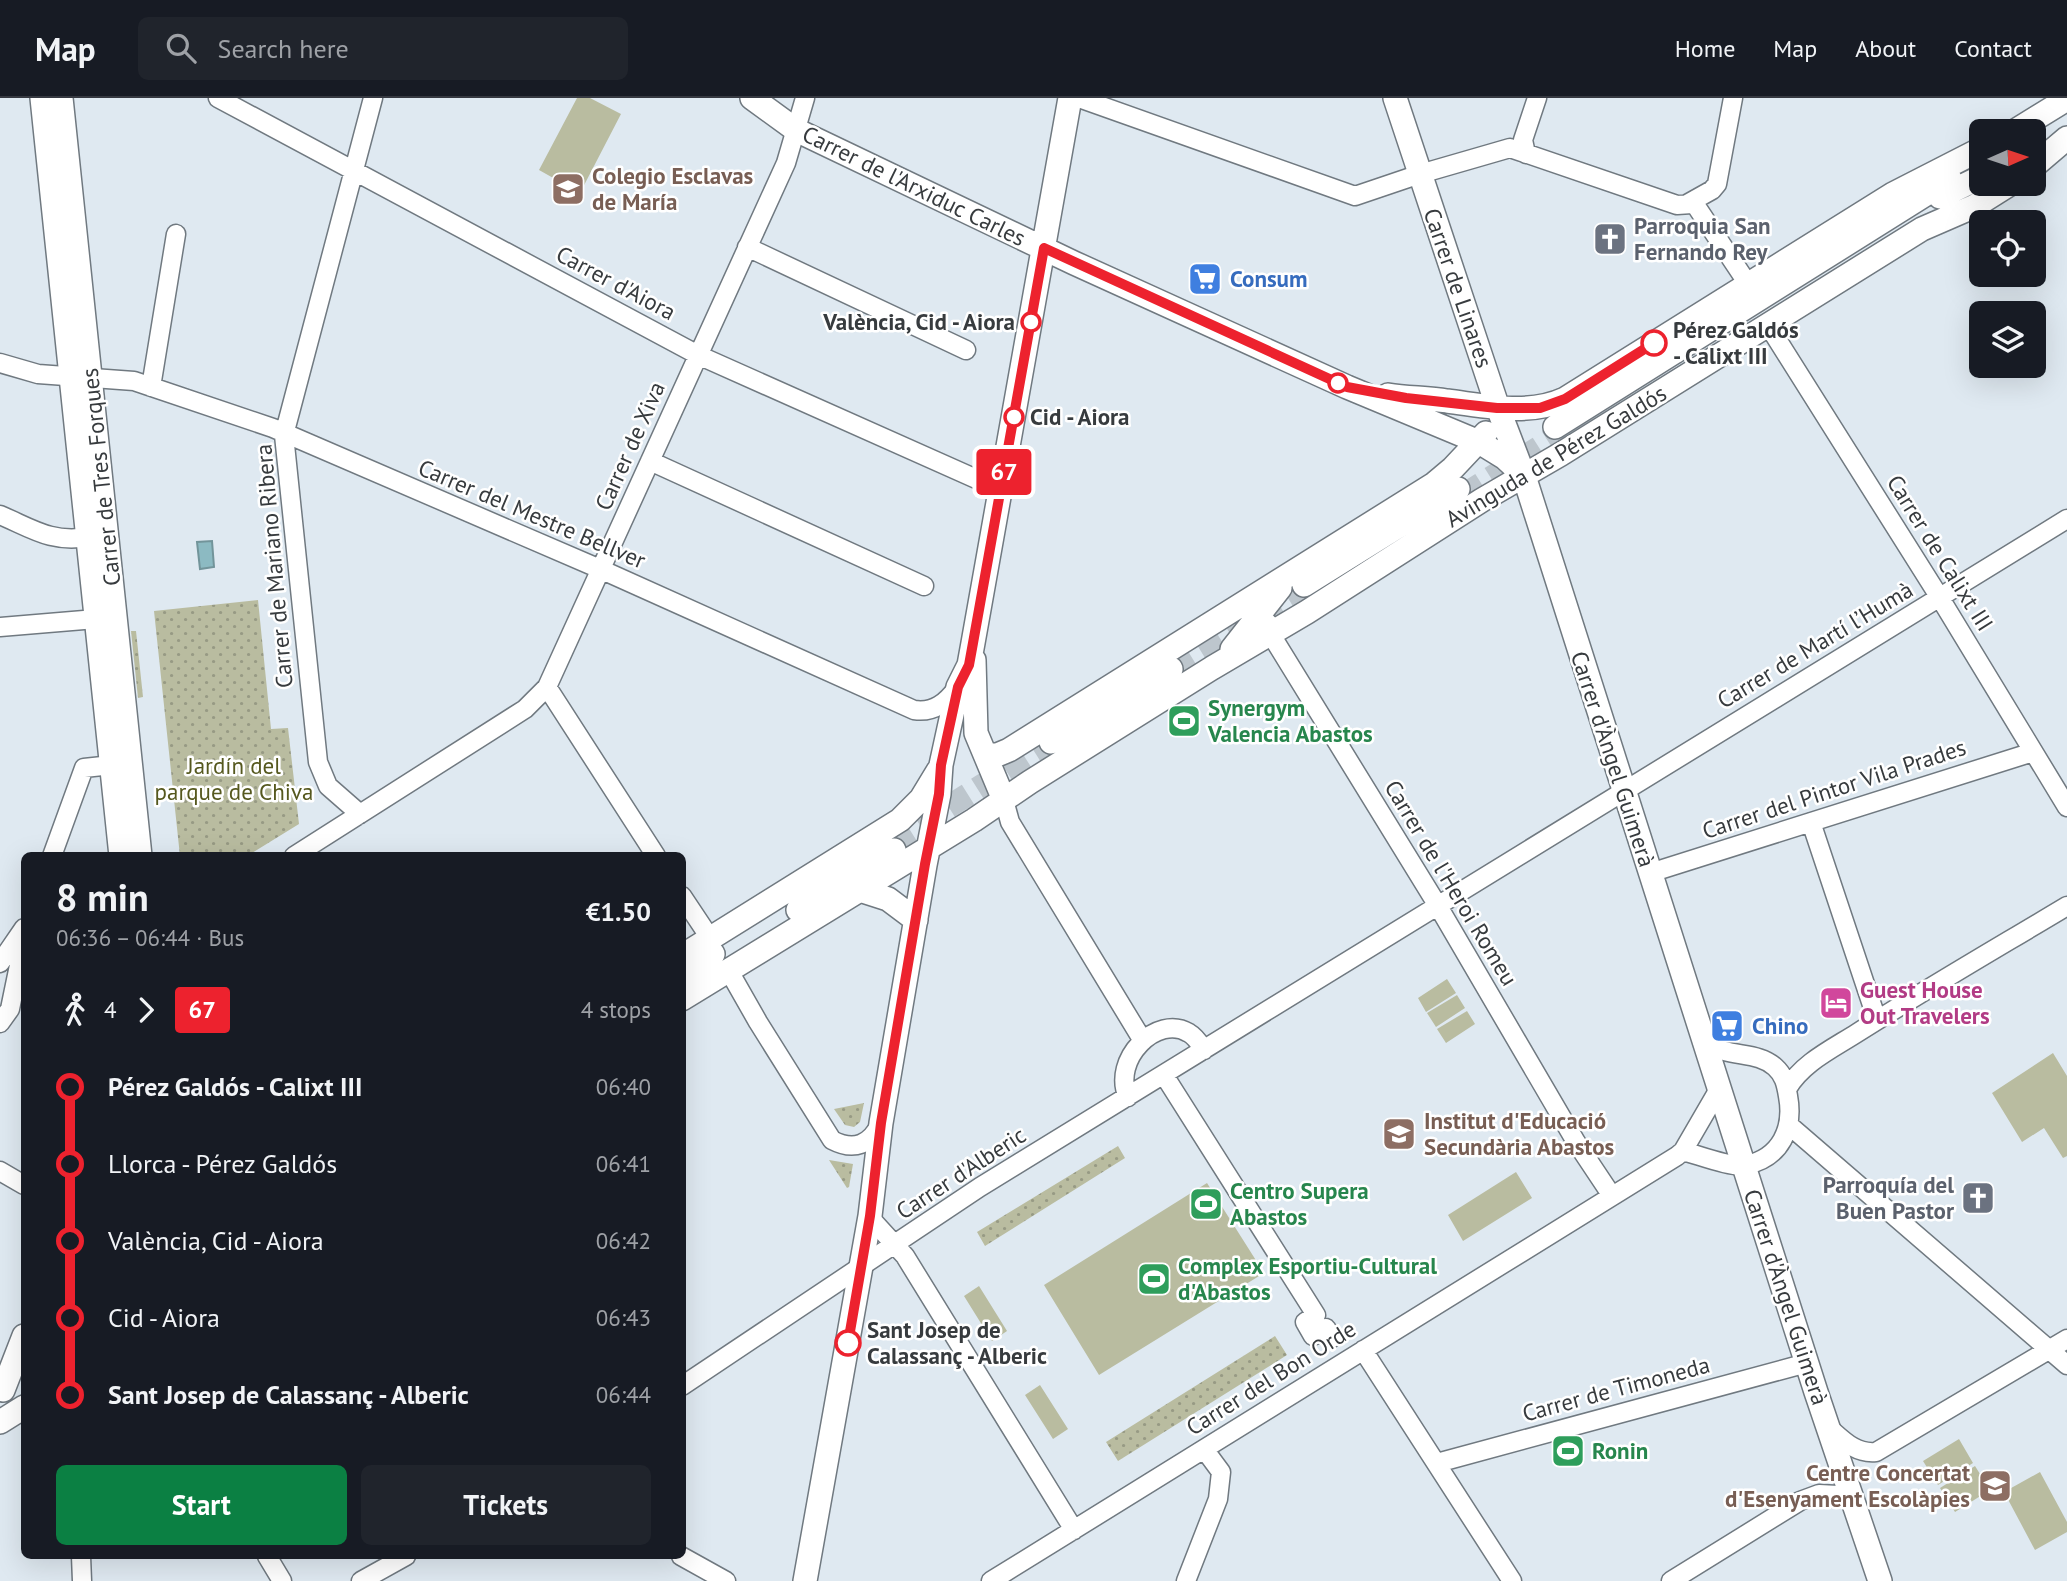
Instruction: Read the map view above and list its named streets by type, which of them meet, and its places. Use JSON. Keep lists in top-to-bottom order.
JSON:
{
  "streets": {
    "main road": [
      "Carrer de l'Arxiduc Carles",
      "Carrer de Linares",
      "Avinguda de Pérez Galdós",
      "Carrer de Tres Forques",
      "Carrer d'Àngel Guimerà"
    ],
    "street": [
      "Carrer d'Aiora",
      "Carrer de Xiva",
      "Carrer del Mestre Bellver",
      "Carrer de Calixt III",
      "Carrer de Mariano Ribera",
      "Carrer de Martí l’Humà",
      "Carrer del Pintor Vila Prades",
      "Carrer de l'Heroi Romeu",
      "Carrer d'Alberic",
      "Carrer del Bon Orde",
      "Carrer de Timoneda"
    ]
  },
  "crossings": [
    ["Carrer de l'Arxiduc Carles", "Carrer de Xiva"],
    ["Carrer d'Aiora", "Carrer de Xiva"],
    ["Carrer d'Aiora", "Carrer de Mariano Ribera"],
    ["Carrer de Linares", "Avinguda de Pérez Galdós"],
    ["Carrer de Linares", "Carrer d'Àngel Guimerà"],
    ["Carrer de Xiva", "Carrer del Mestre Bellver"],
    ["Carrer de Xiva", "Carrer de Mariano Ribera"],
    ["Avinguda de Pérez Galdós", "Carrer de Calixt III"],
    ["Avinguda de Pérez Galdós", "Carrer d'Àngel Guimerà"],
    ["Avinguda de Pérez Galdós", "Carrer de l'Heroi Romeu"],
    ["Carrer de Tres Forques", "Carrer del Mestre Bellver"],
    ["Carrer del Mestre Bellver", "Carrer de Mariano Ribera"],
    ["Carrer de Calixt III", "Carrer de Martí l’Humà"],
    ["Carrer de Calixt III", "Carrer del Pintor Vila Prades"],
    ["Carrer de Martí l’Humà", "Carrer d'Àngel Guimerà"],
    ["Carrer de Martí l’Humà", "Carrer d'Alberic"],
    ["Carrer d'Àngel Guimerà", "Carrer del Pintor Vila Prades"],
    ["Carrer d'Àngel Guimerà", "Carrer d'Alberic"],
    ["Carrer d'Àngel Guimerà", "Carrer del Bon Orde"],
    ["Carrer d'Àngel Guimerà", "Carrer de Timoneda"],
    ["Carrer de l'Heroi Romeu", "Carrer d'Alberic"],
    ["Carrer de l'Heroi Romeu", "Carrer del Bon Orde"]
  ],
  "parks": ["Jardín del parque de Chiva"],
  "places": {
    "school or university": ["Colegio Esclavas de María", "Institut d'Educació Secundària Abastos", "Centre Concertat d'Esenyament Escolàpies"],
    "church": ["Parroquia San Fernando Rey", "Parroquía del Buen Pastor"],
    "supermarket": ["Consum", "Chino"],
    "other": [
      "València, Cid - Aiora",
      "Pérez Galdós - Calixt III",
      "Cid - Aiora",
      "Sant Josep de Calassanç - Alberic"
    ],
    "sports": [
      "Synergym Valencia Abastos",
      "Centro Supera Abastos",
      "Complex Esportiu-Cultural d'Abastos",
      "Ronin"
    ],
    "hotel": ["Guest House Out Travelers"]
  },
  "lines": ["bus line 67"],
  "north": "right",
  "page": {
    "header": "Map",
    "search": "Search here",
    "nav": [
      "Home",
      "Map",
      "About",
      "Contact"
    ],
    "on_map": "67",
    "heading": ["8 min", "06:36 – 06:44 · Bus", "€1.50"],
    "legs": ["4", "67", "4 stops"],
    "list": [
      {
        "name": "Pérez Galdós - Calixt III",
        "value": "06:40"
      },
      {
        "name": "Llorca - Pérez Galdós",
        "value": "06:41"
      },
      {
        "name": "València, Cid - Aiora",
        "value": "06:42"
      },
      {
        "name": "Cid - Aiora",
        "value": "06:43"
      },
      {
        "name": "Sant Josep de Calassanç - Alberic",
        "value": "06:44"
      }
    ],
    "buttons": ["Start", "Tickets"]
  }
}
